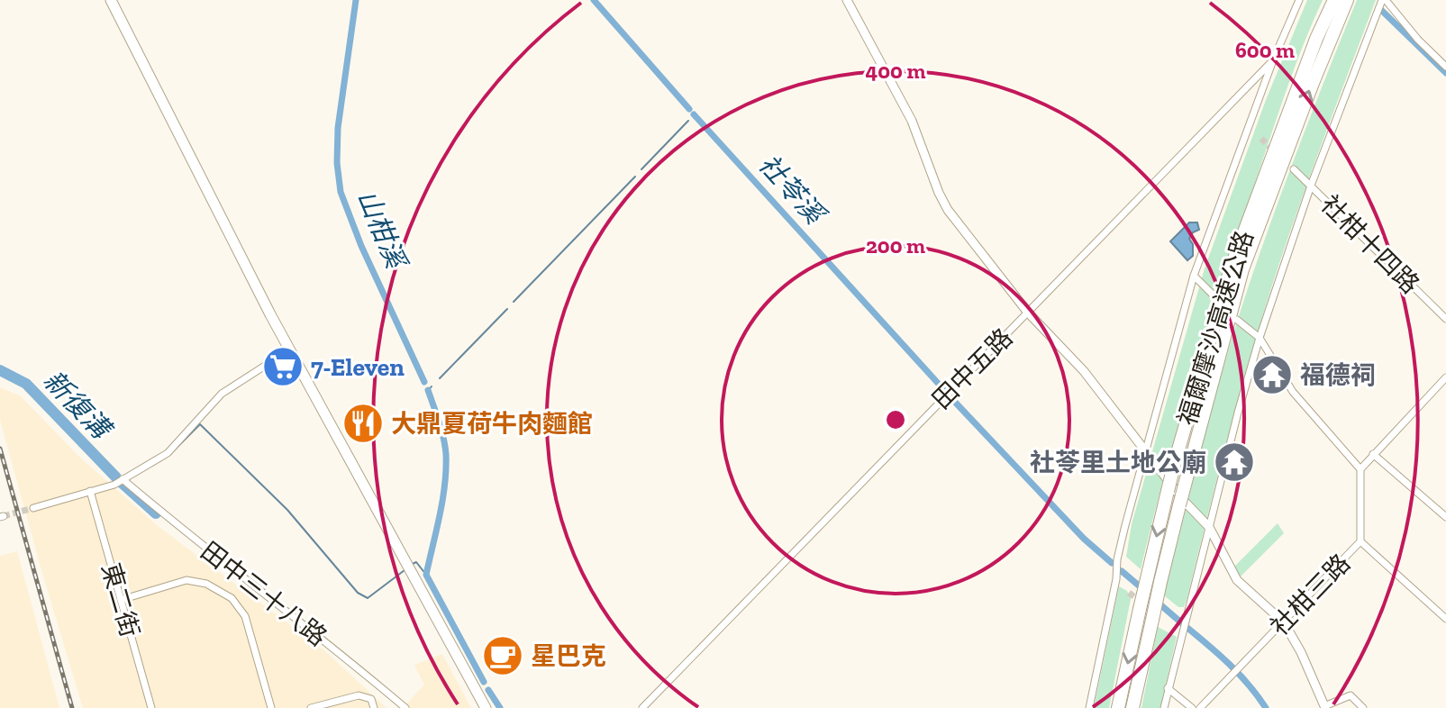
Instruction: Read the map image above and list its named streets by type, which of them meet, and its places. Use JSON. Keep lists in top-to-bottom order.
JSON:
{
  "streets": {
    "highway": ["福爾摩沙高速公路"],
    "street": [
      "社柑十四路",
      "田中五路",
      "田中三十八路",
      "社柑三路",
      "東二街"
    ]
  },
  "water": ["社苓溪", "山柑溪", "新復溝"],
  "places": {
    "supermarket": ["7-Eleven"],
    "temple": ["福德祠", "社苓里土地公廟"],
    "restaurant": ["大鼎夏荷牛肉麵館"],
    "cafe": ["星巴克"]
  },
  "rings": ["600 m", "400 m", "200 m"]
}
